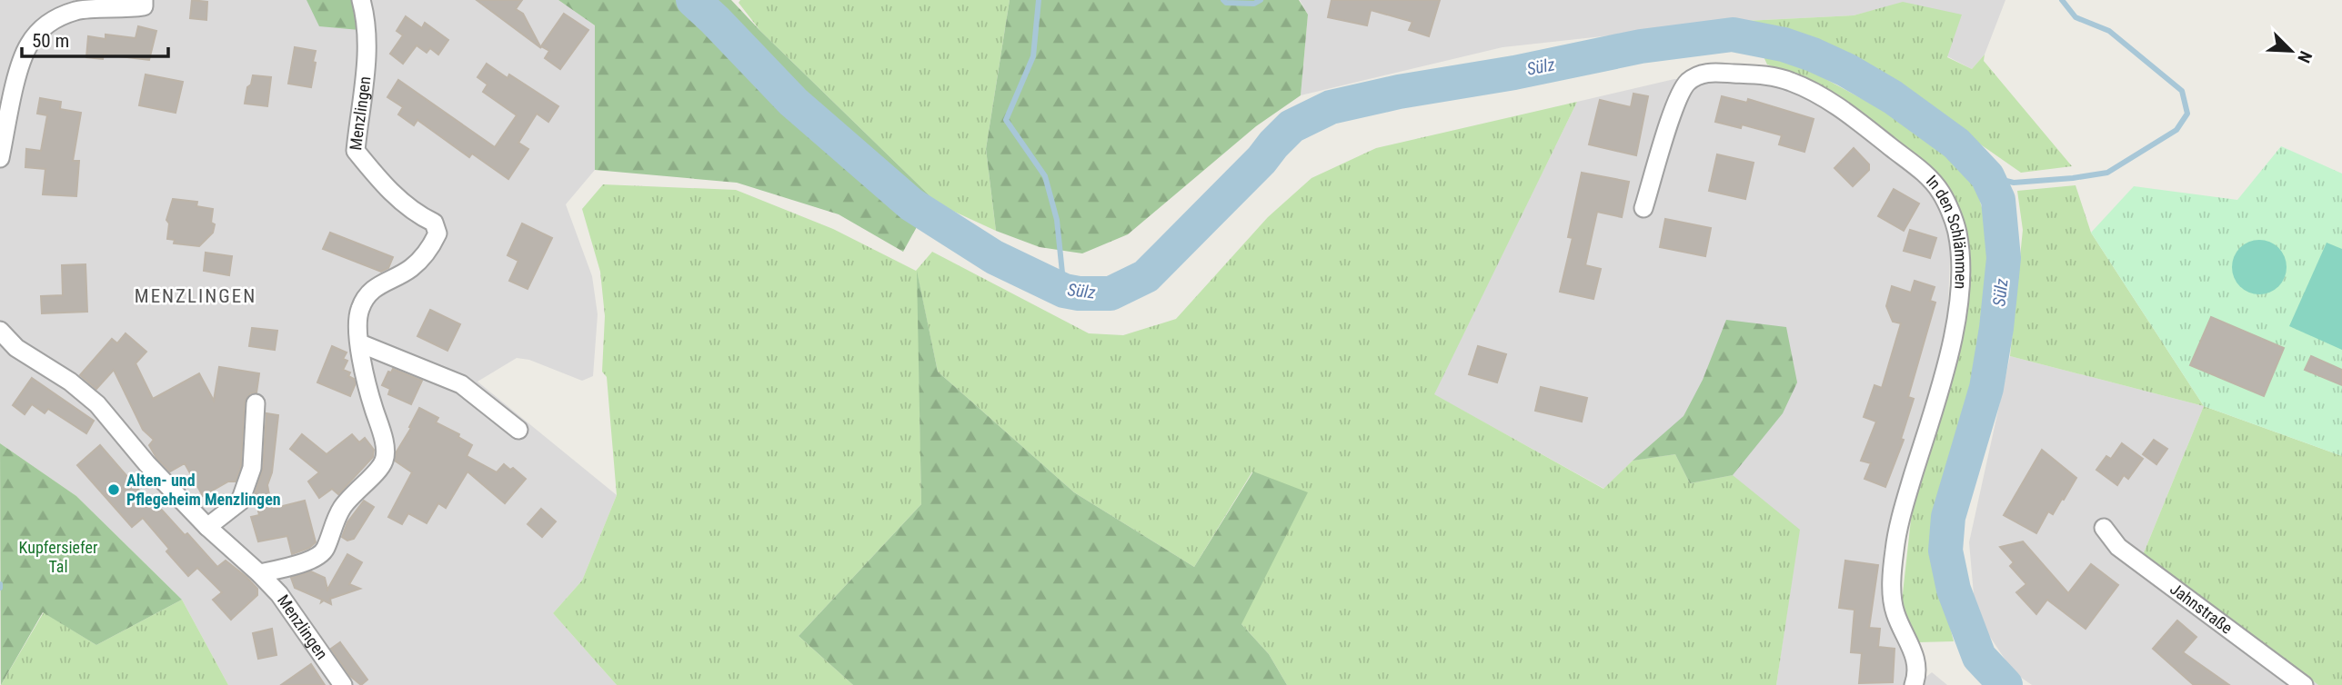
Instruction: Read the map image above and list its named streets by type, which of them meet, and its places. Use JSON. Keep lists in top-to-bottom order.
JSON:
{
  "streets": {
    "street": ["Menzlingen", "In den Schlämmen", "Jahnstraße"]
  },
  "districts": ["MENZLINGEN"],
  "water": ["Sülz"],
  "parks": ["Kupfersiefer Tal"],
  "places": ["Alten- und Pflegeheim Menzlingen"],
  "scale_bar": "50 m",
  "north": "bottom right"
}
